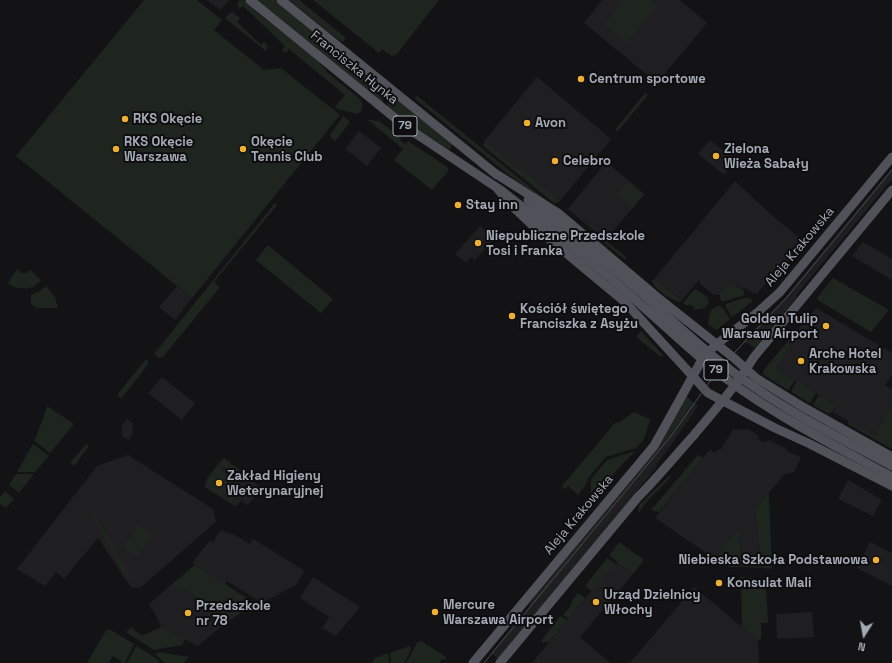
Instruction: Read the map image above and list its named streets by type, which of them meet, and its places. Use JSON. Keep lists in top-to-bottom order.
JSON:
{
  "streets": {
    "main road": ["Franciszka Hynka", "79", "Aleja Krakowska"]
  },
  "crossings": [
    ["Franciszka Hynka", "79"]
  ],
  "places": [
    "Centrum sportowe",
    "RKS Okęcie",
    "Avon",
    "RKS Okęcie Warszawa",
    "Okęcie Tennis Club",
    "Zielona Wieża Sabały",
    "Celebro",
    "Stay inn",
    "Niepubliczne Przedszkole Tosi i Franka",
    "Kościół świętego Franciszka z Asyżu",
    "Golden Tulip Warsaw Airport",
    "Arche Hotel Krakowska",
    "Zakład Higieny Weterynaryjnej",
    "Niebieska Szkoła Podstawowa",
    "Konsulat Mali",
    "Urząd Dzielnicy Włochy",
    "Mercure Warszawa Airport",
    "Przedszkole nr 78"
  ],
  "north": "bottom"
}
